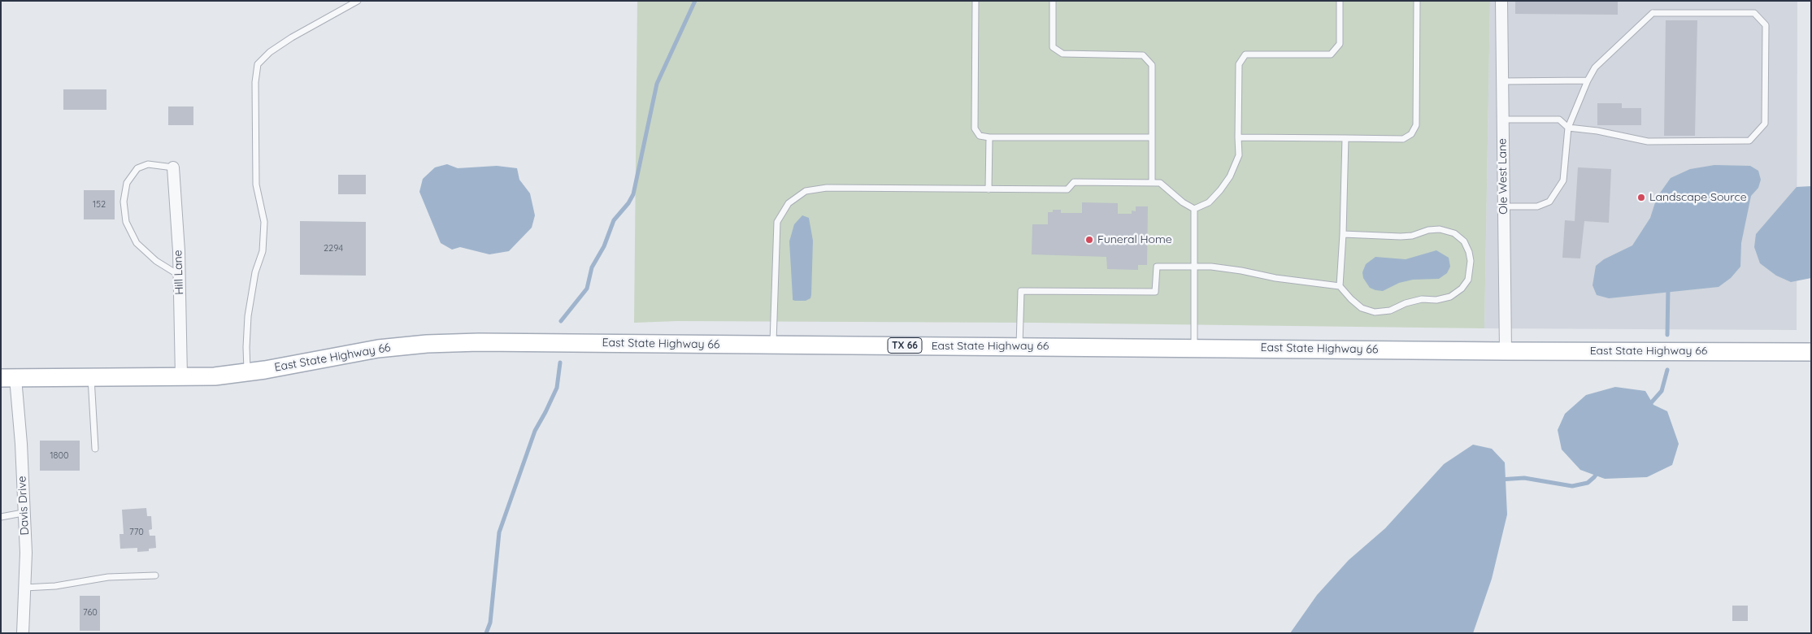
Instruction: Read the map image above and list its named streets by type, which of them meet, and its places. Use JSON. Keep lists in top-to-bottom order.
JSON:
{
  "streets": {
    "main road": ["East State Highway 66", "TX 66"],
    "street": ["Ole West Lane", "Hill Lane", "Davis Drive"]
  },
  "crossings": [
    ["Ole West Lane", "East State Highway 66"],
    ["Hill Lane", "East State Highway 66"],
    ["East State Highway 66", "Davis Drive"]
  ],
  "places": ["Landscape Source", "Funeral Home"],
  "house_numbers": [
    "152",
    "2294",
    "1800",
    "770",
    "760"
  ]
}
